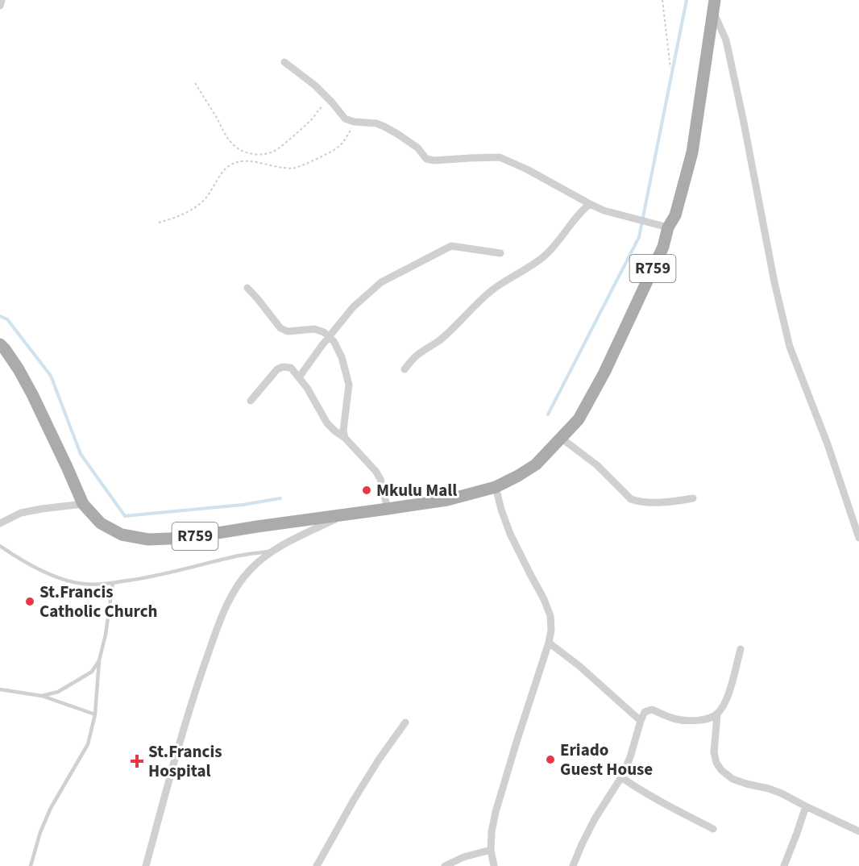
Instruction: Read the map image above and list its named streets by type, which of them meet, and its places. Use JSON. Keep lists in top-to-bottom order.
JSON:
{
  "streets": {
    "main road": ["R759"]
  },
  "places": {
    "other": ["Mkulu Mall", "St.Francis Catholic Church", "Eriado Guest House"],
    "health": ["St.Francis Hospital"]
  }
}
